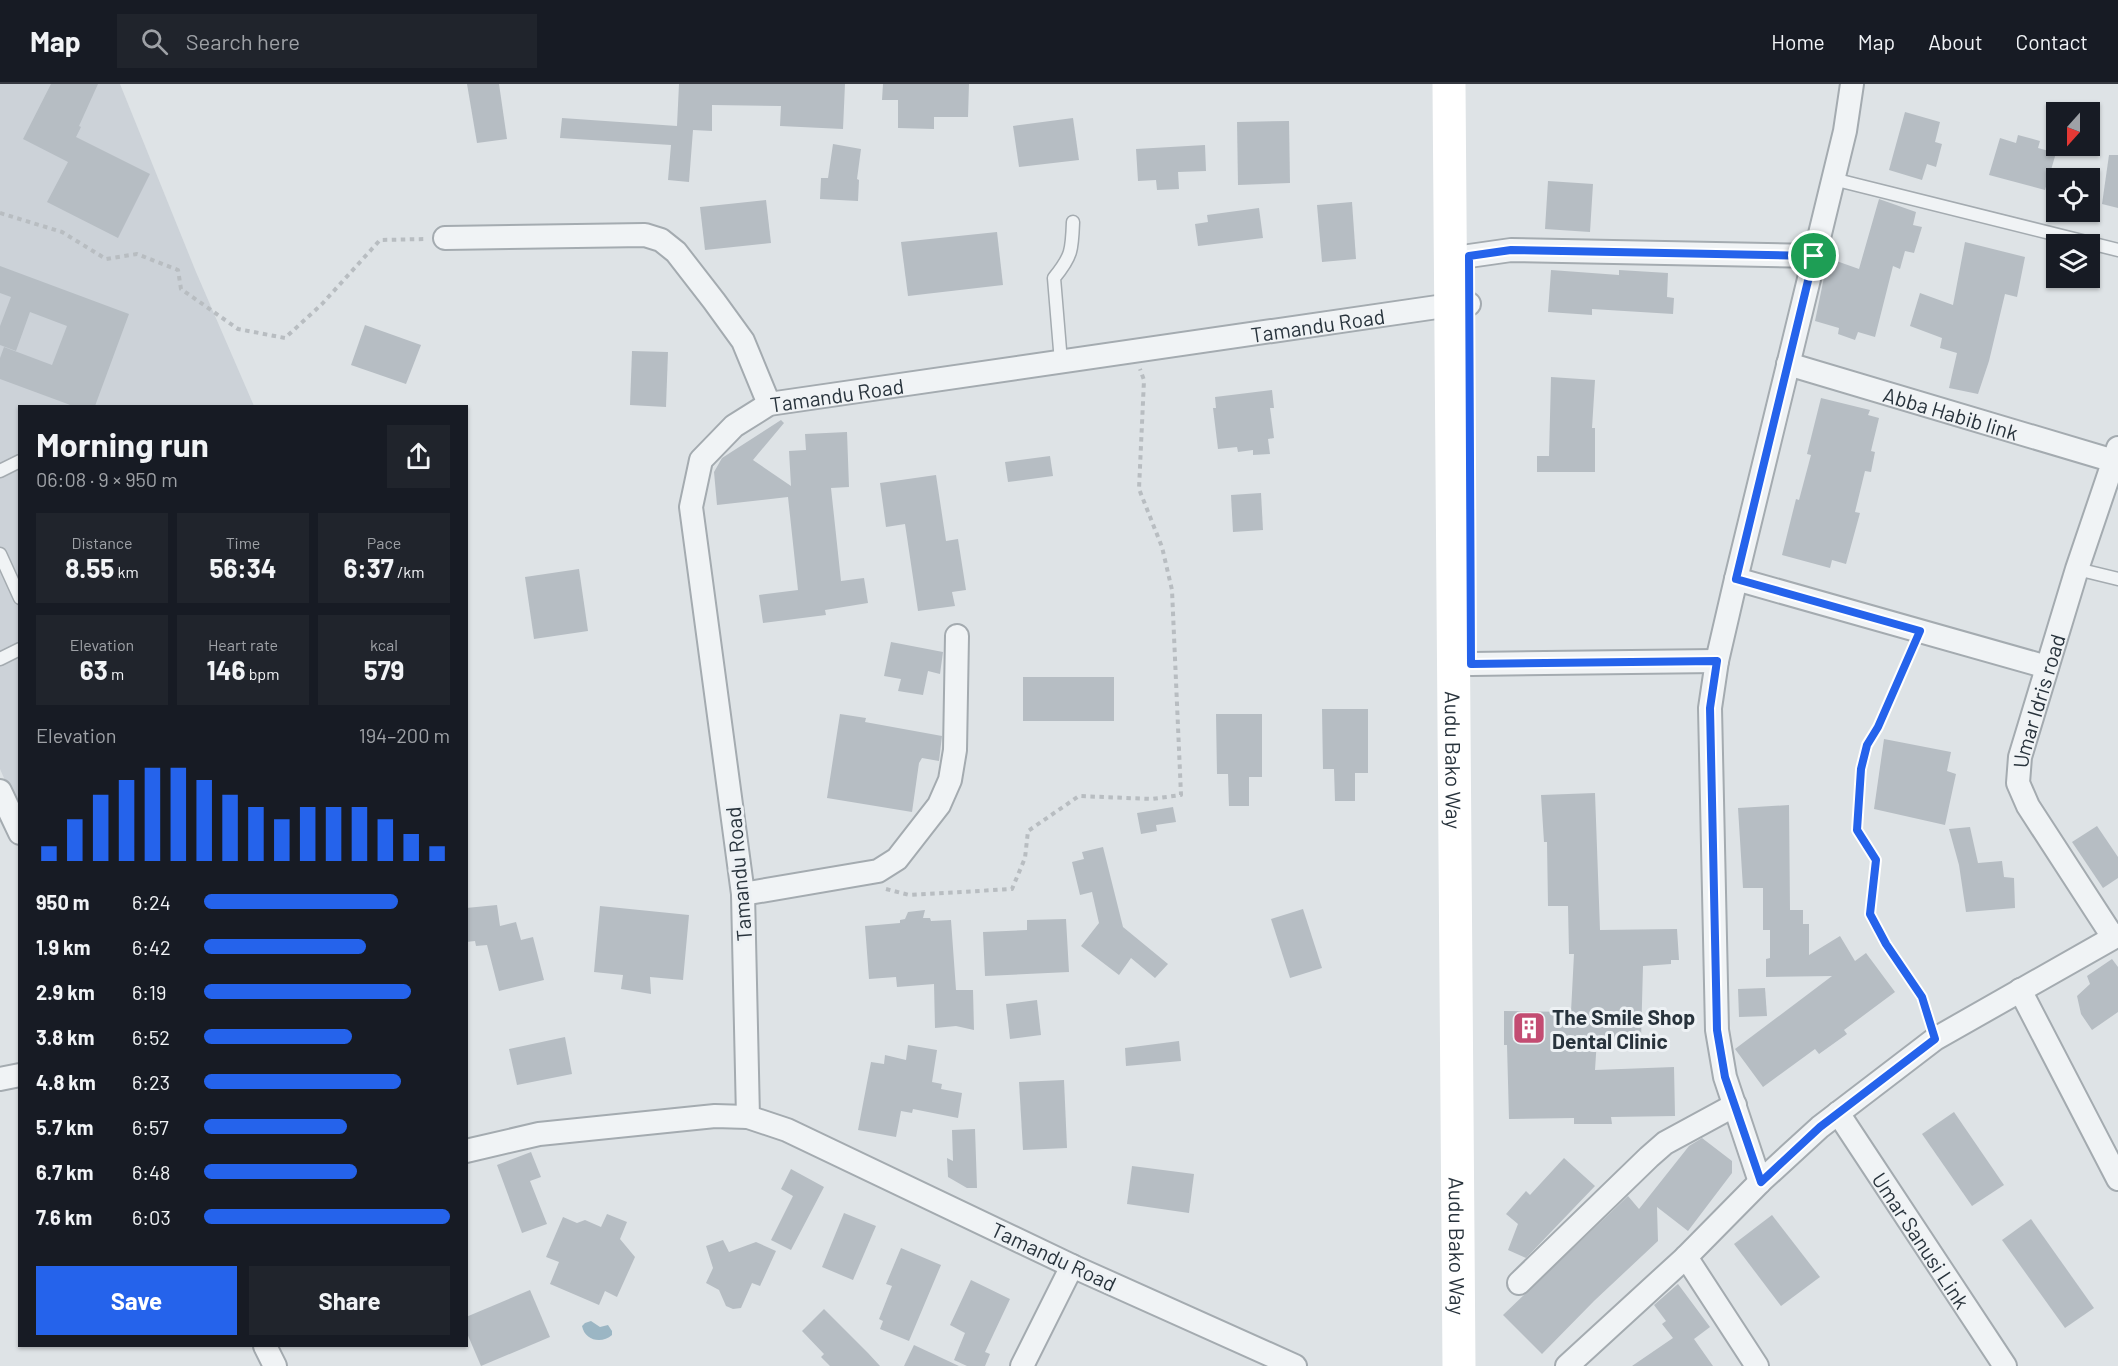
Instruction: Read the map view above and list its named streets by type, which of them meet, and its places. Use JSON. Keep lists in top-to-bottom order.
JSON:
{
  "streets": {
    "main road": ["Audu Bako Way"],
    "street": [
      "Tamandu Road",
      "Abba Habib link",
      "Umar Idris road",
      "Umar Sanusi Link"
    ]
  },
  "crossings": [
    ["Tamandu Road", "Audu Bako Way"],
    ["Abba Habib link", "Umar Idris road"]
  ],
  "places": {
    "building": ["The Smile Shop Dental Clinic"]
  },
  "north": "bottom",
  "page": {
    "header": "Map",
    "search": "Search here",
    "nav": [
      "Home",
      "Map",
      "About",
      "Contact"
    ],
    "heading": ["Morning run", "06:08 · 9 × 950 m"],
    "stats": [
      ["Distance", "8.55 km"],
      ["Time", "56:34"],
      ["Pace", "6:37 /km"],
      ["Elevation", "63 m"],
      ["Heart rate", "146 bpm"],
      ["kcal", "579"]
    ],
    "chart": ["Elevation", "194–200 m"],
    "list": [
      {
        "name": "950 m",
        "note": "6:24"
      },
      {
        "name": "1.9 km",
        "note": "6:42"
      },
      {
        "name": "2.9 km",
        "note": "6:19"
      },
      {
        "name": "3.8 km",
        "note": "6:52"
      },
      {
        "name": "4.8 km",
        "note": "6:23"
      },
      {
        "name": "5.7 km",
        "note": "6:57"
      },
      {
        "name": "6.7 km",
        "note": "6:48"
      },
      {
        "name": "7.6 km",
        "note": "6:03"
      }
    ],
    "buttons": ["Save", "Share"]
  }
}
